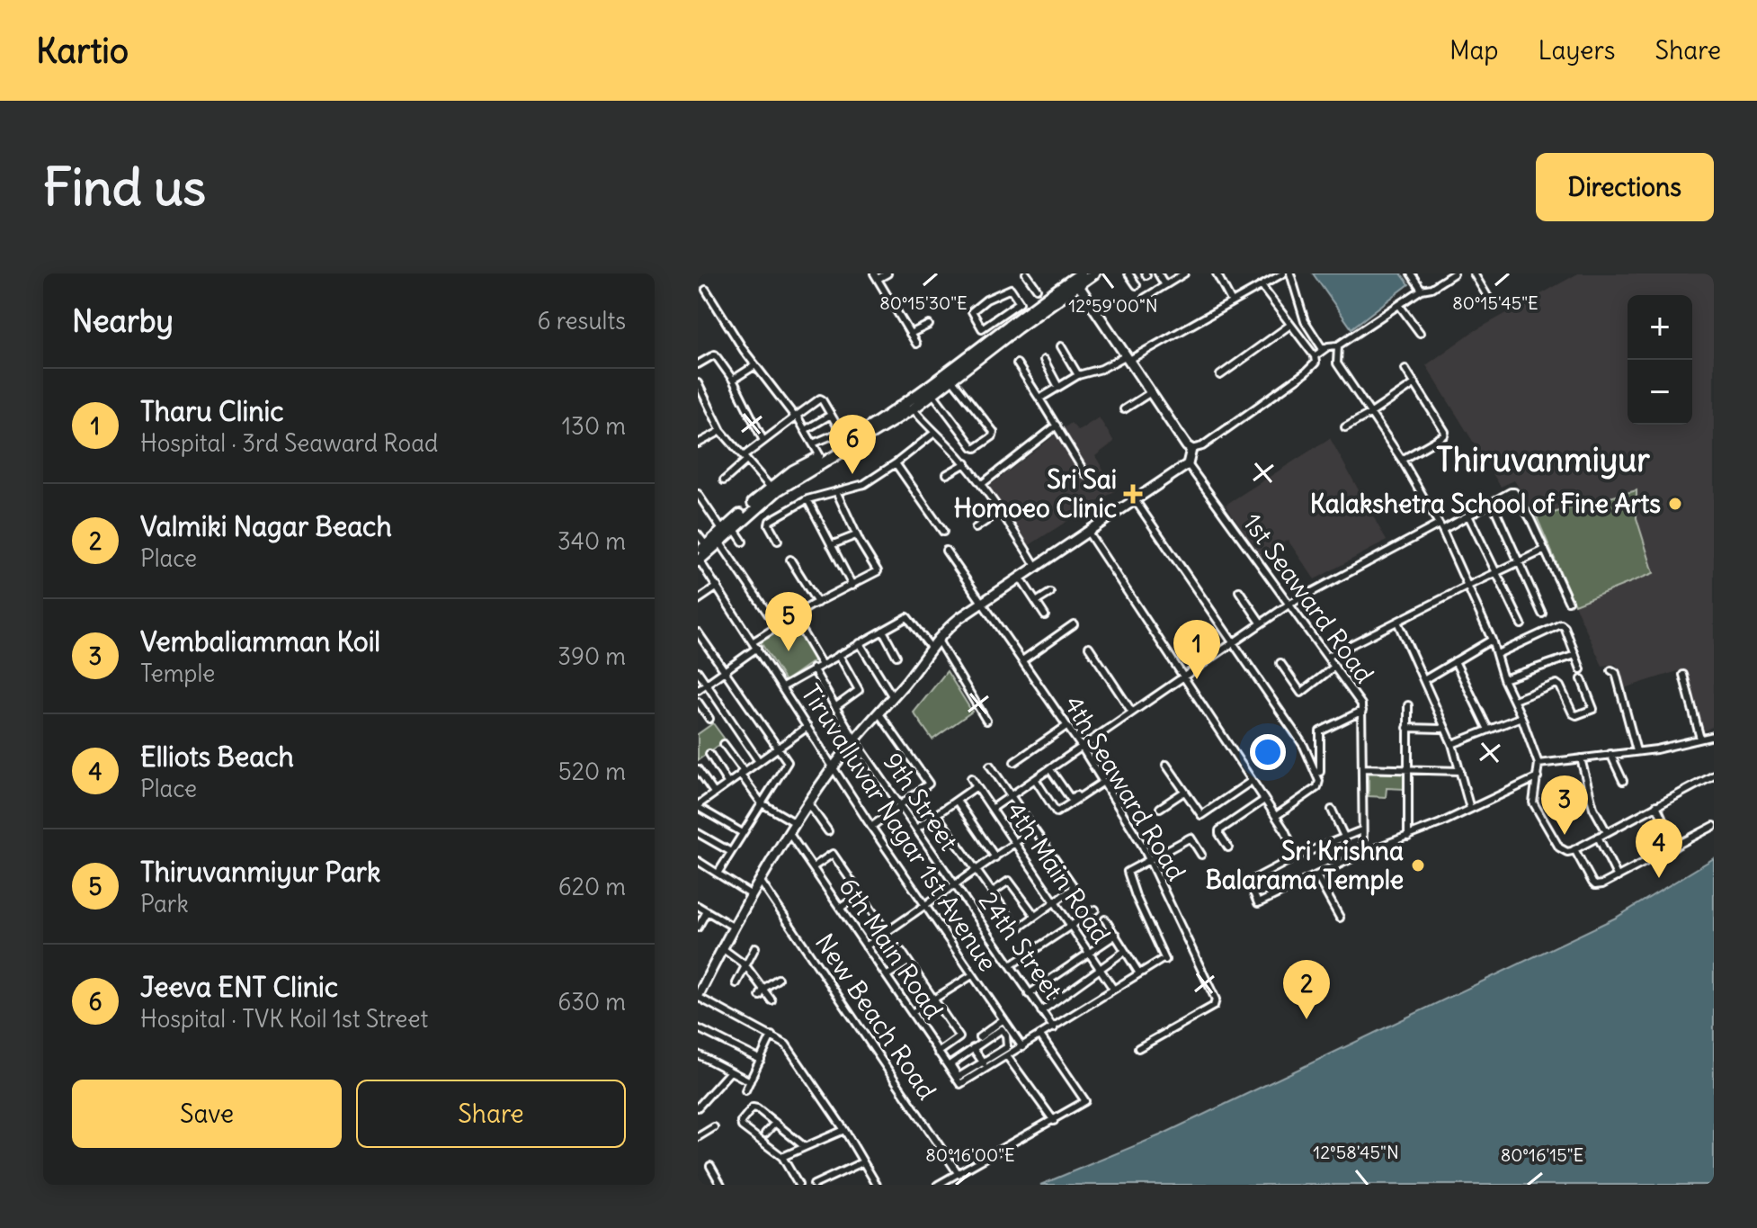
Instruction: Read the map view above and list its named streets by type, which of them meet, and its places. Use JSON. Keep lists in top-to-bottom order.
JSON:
{
  "streets": {
    "street": [
      "1st Seaward Road",
      "4th Seaward Road",
      "9th Street",
      "Tiruvalluvar Nagar 1st Avenue",
      "4th Main Road",
      "24th Street",
      "6th Main Road",
      "New Beach Road"
    ]
  },
  "crossings": [
    ["9th Street", "24th Street"]
  ],
  "districts": ["Thiruvanmiyur"],
  "places": {
    "health": ["Sri Sai Homoeo Clinic"],
    "other": ["Kalakshetra School of Fine Arts", "Sri Krishna Balarama Temple"]
  },
  "page": {
    "header": "Kartio",
    "nav": ["Map", "Layers", "Share"],
    "buttons": [
      "Directions",
      ["Save", "Share"]
    ],
    "title": "Find us",
    "heading": ["Nearby", "6 results"],
    "map_buttons": ["+", "−"],
    "list": [
      {
        "mark": "1",
        "name": "Tharu Clinic",
        "note": "Hospital · 3rd Seaward Road",
        "value": "130 m"
      },
      {
        "mark": "2",
        "name": "Valmiki Nagar Beach",
        "note": "Place",
        "value": "340 m"
      },
      {
        "mark": "3",
        "name": "Vembaliamman Koil",
        "note": "Temple",
        "value": "390 m"
      },
      {
        "mark": "4",
        "name": "Elliots Beach",
        "note": "Place",
        "value": "520 m"
      },
      {
        "mark": "5",
        "name": "Thiruvanmiyur Park",
        "note": "Park",
        "value": "620 m"
      },
      {
        "mark": "6",
        "name": "Jeeva ENT Clinic",
        "note": "Hospital · TVK Koil 1st Street",
        "value": "630 m"
      }
    ],
    "pins": [
      "6",
      "5",
      "1",
      "3",
      "4",
      "2"
    ]
  },
  "coordinates": [
    "80°15'30\"E",
    "80°15'45\"E",
    "12°59'00\"N",
    "12°58'45\"N",
    "80°16'00\"E",
    "80°16'15\"E"
  ]
}
